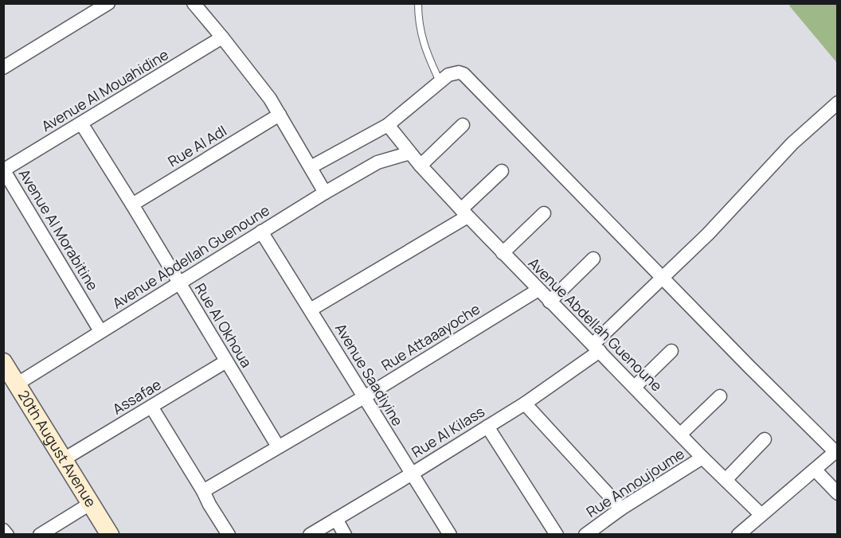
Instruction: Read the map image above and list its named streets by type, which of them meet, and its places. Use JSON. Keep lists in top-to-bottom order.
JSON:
{
  "streets": {
    "street": [
      "Avenue Al Mouahidine",
      "Rue Al Adl",
      "Avenue Al Morabitine",
      "Avenue Abdellah Guenoune",
      "Rue Al Okhoua",
      "Rue Attaaayoche",
      "Avenue Saadiyine",
      "Assafae",
      "Rue Al Kilass",
      "20th August Avenue",
      "Rue Annoujoume"
    ]
  },
  "crossings": [
    ["Avenue Al Mouahidine", "Avenue Al Morabitine"],
    ["Avenue Al Mouahidine", "Rue Al Okhoua"],
    ["Rue Al Adl", "Rue Al Okhoua"],
    ["Avenue Al Morabitine", "Avenue Abdellah Guenoune"],
    ["Avenue Abdellah Guenoune", "Rue Al Okhoua"],
    ["Avenue Abdellah Guenoune", "Rue Attaaayoche"],
    ["Avenue Abdellah Guenoune", "Avenue Saadiyine"],
    ["Avenue Abdellah Guenoune", "Rue Al Kilass"],
    ["Avenue Abdellah Guenoune", "20th August Avenue"],
    ["Avenue Abdellah Guenoune", "Rue Annoujoume"],
    ["Rue Al Okhoua", "Rue Attaaayoche"],
    ["Rue Al Okhoua", "Assafae"],
    ["Rue Attaaayoche", "Avenue Saadiyine"],
    ["Avenue Saadiyine", "Rue Al Kilass"],
    ["Assafae", "20th August Avenue"]
  ]
}
